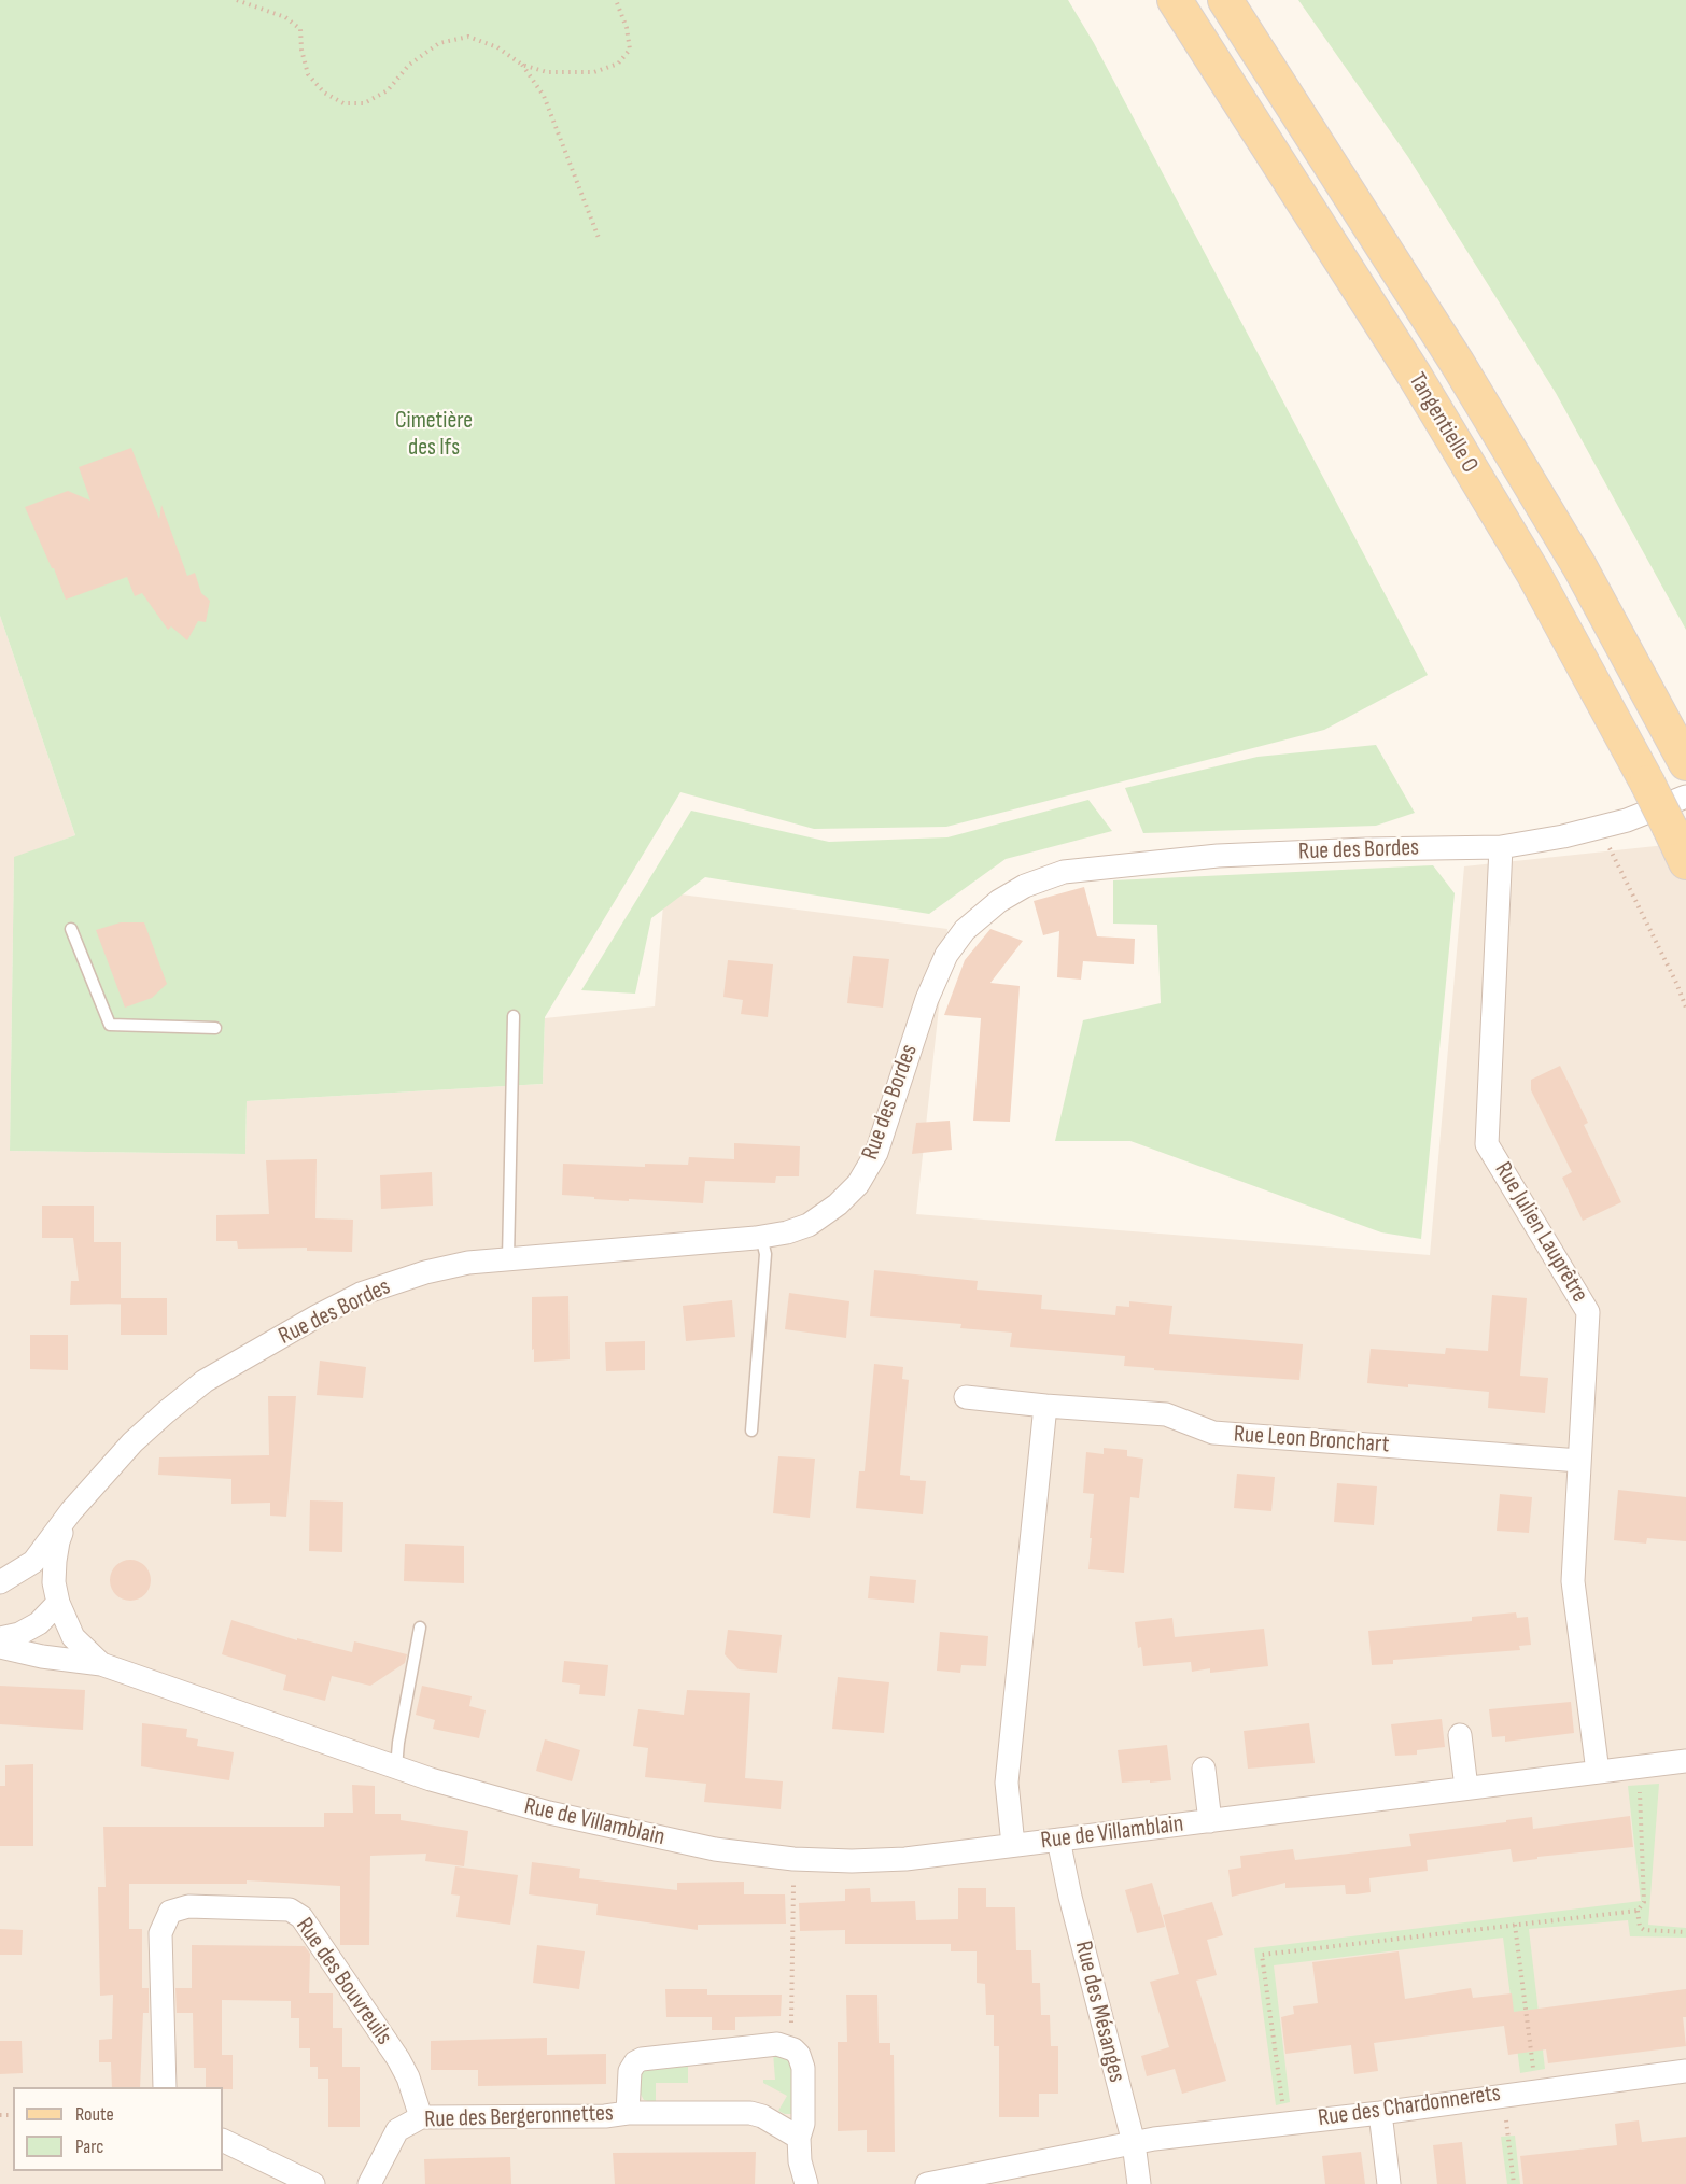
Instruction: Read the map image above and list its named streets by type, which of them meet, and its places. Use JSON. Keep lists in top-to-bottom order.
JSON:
{
  "streets": {
    "main road": ["Tangentielle O"],
    "street": [
      "Rue des Bordes",
      "Rue Julien Lauprêtre",
      "Rue Leon Bronchart",
      "Rue de Villamblain",
      "Rue des Bouvreuils",
      "Rue des Mésanges",
      "Rue des Chardonnerets",
      "Rue des Bergeronnettes"
    ]
  },
  "crossings": [
    ["Rue des Bordes", "Rue Julien Lauprêtre"],
    ["Rue des Bordes", "Rue de Villamblain"],
    ["Rue Julien Lauprêtre", "Rue Leon Bronchart"],
    ["Rue Julien Lauprêtre", "Rue de Villamblain"],
    ["Rue de Villamblain", "Rue des Mésanges"],
    ["Rue des Bouvreuils", "Rue des Bergeronnettes"],
    ["Rue des Mésanges", "Rue des Chardonnerets"]
  ],
  "parks": ["Cimetière des Ifs"],
  "legend": ["Route", "Parc"]
}
